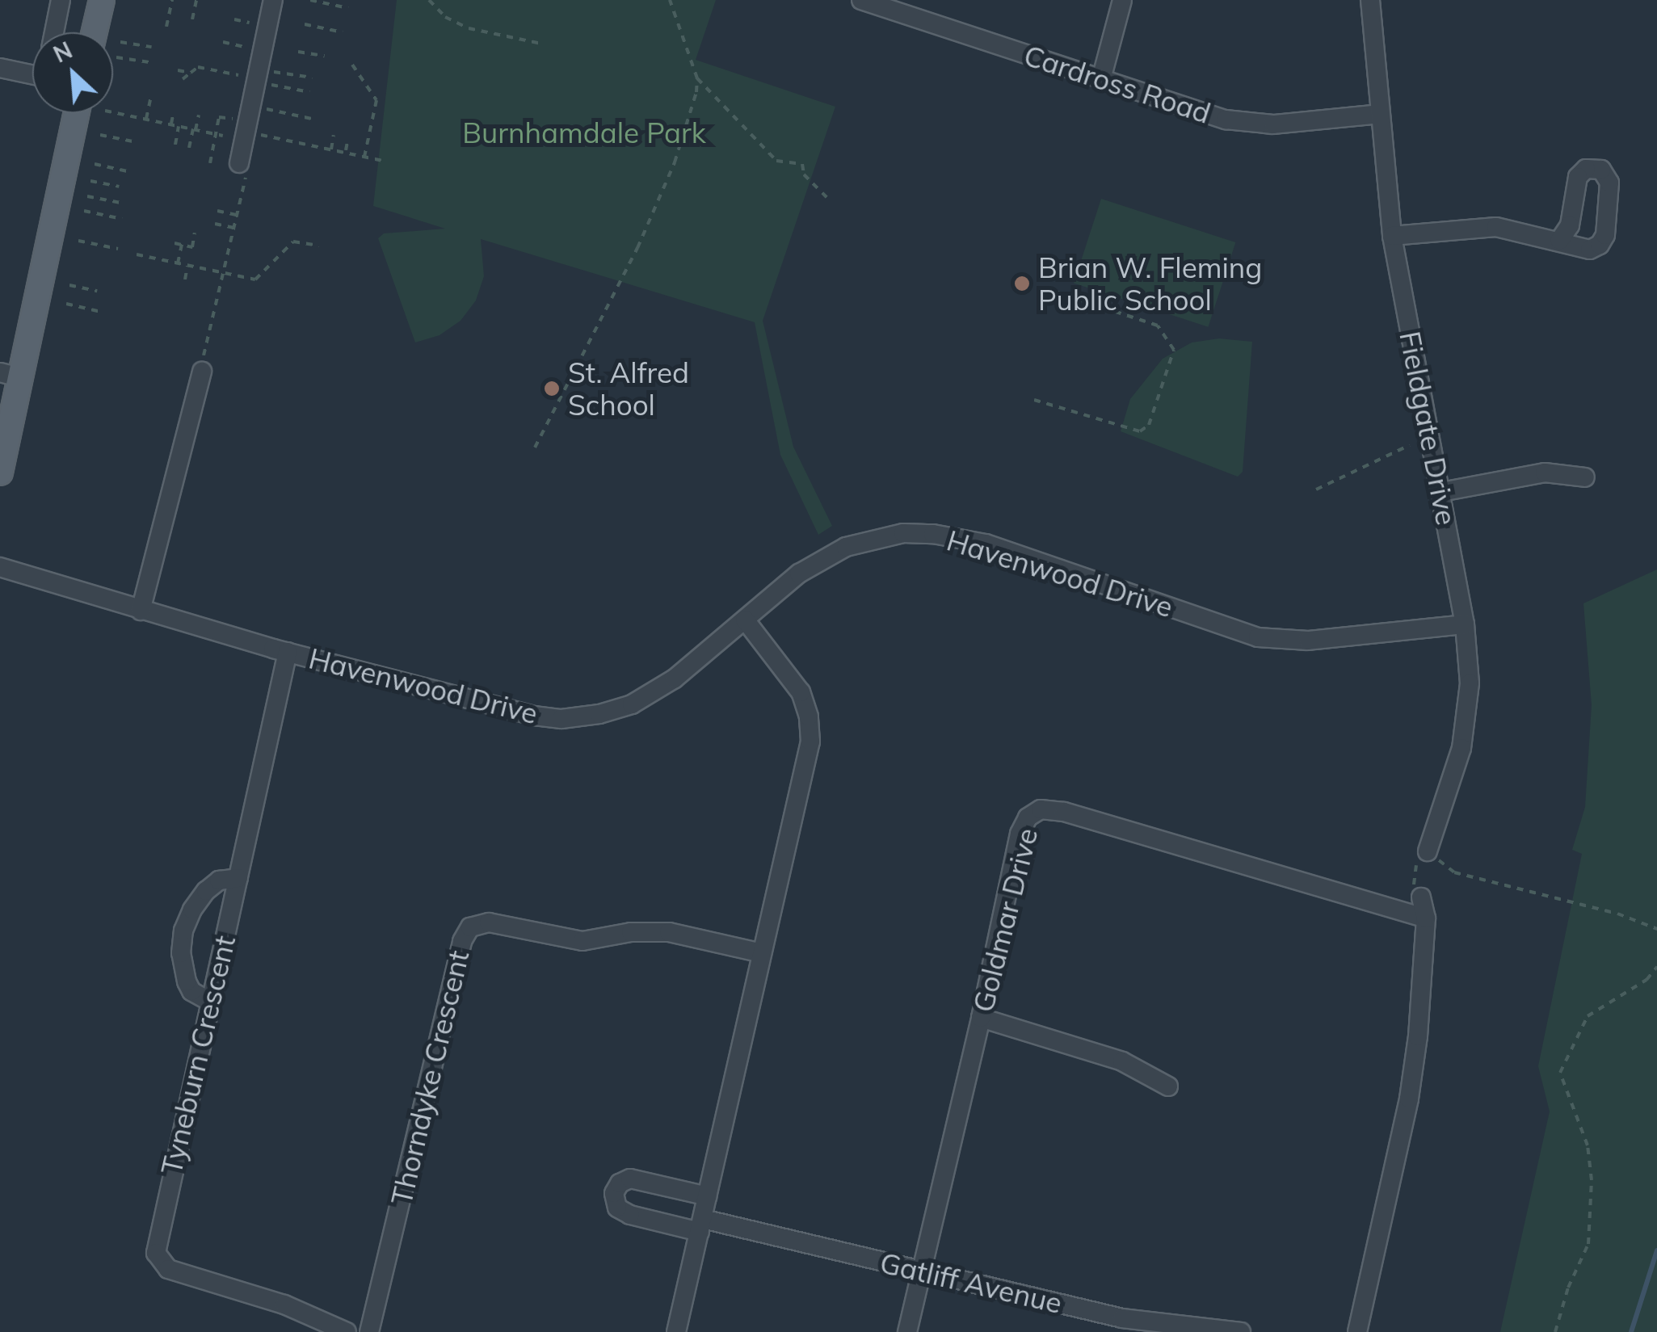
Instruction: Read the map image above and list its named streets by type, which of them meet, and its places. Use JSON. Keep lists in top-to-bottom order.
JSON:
{
  "streets": {
    "street": [
      "Cardross Road",
      "Fieldgate Drive",
      "Havenwood Drive",
      "Goldmar Drive",
      "Tyneburn Crescent",
      "Thorndyke Crescent",
      "Gatliff Avenue"
    ]
  },
  "crossings": [
    ["Cardross Road", "Fieldgate Drive"],
    ["Fieldgate Drive", "Havenwood Drive"],
    ["Havenwood Drive", "Tyneburn Crescent"],
    ["Goldmar Drive", "Gatliff Avenue"]
  ],
  "parks": ["Burnhamdale Park"],
  "places": ["Brian W. Fleming Public School", "St. Alfred School"],
  "north": "top left"
}
